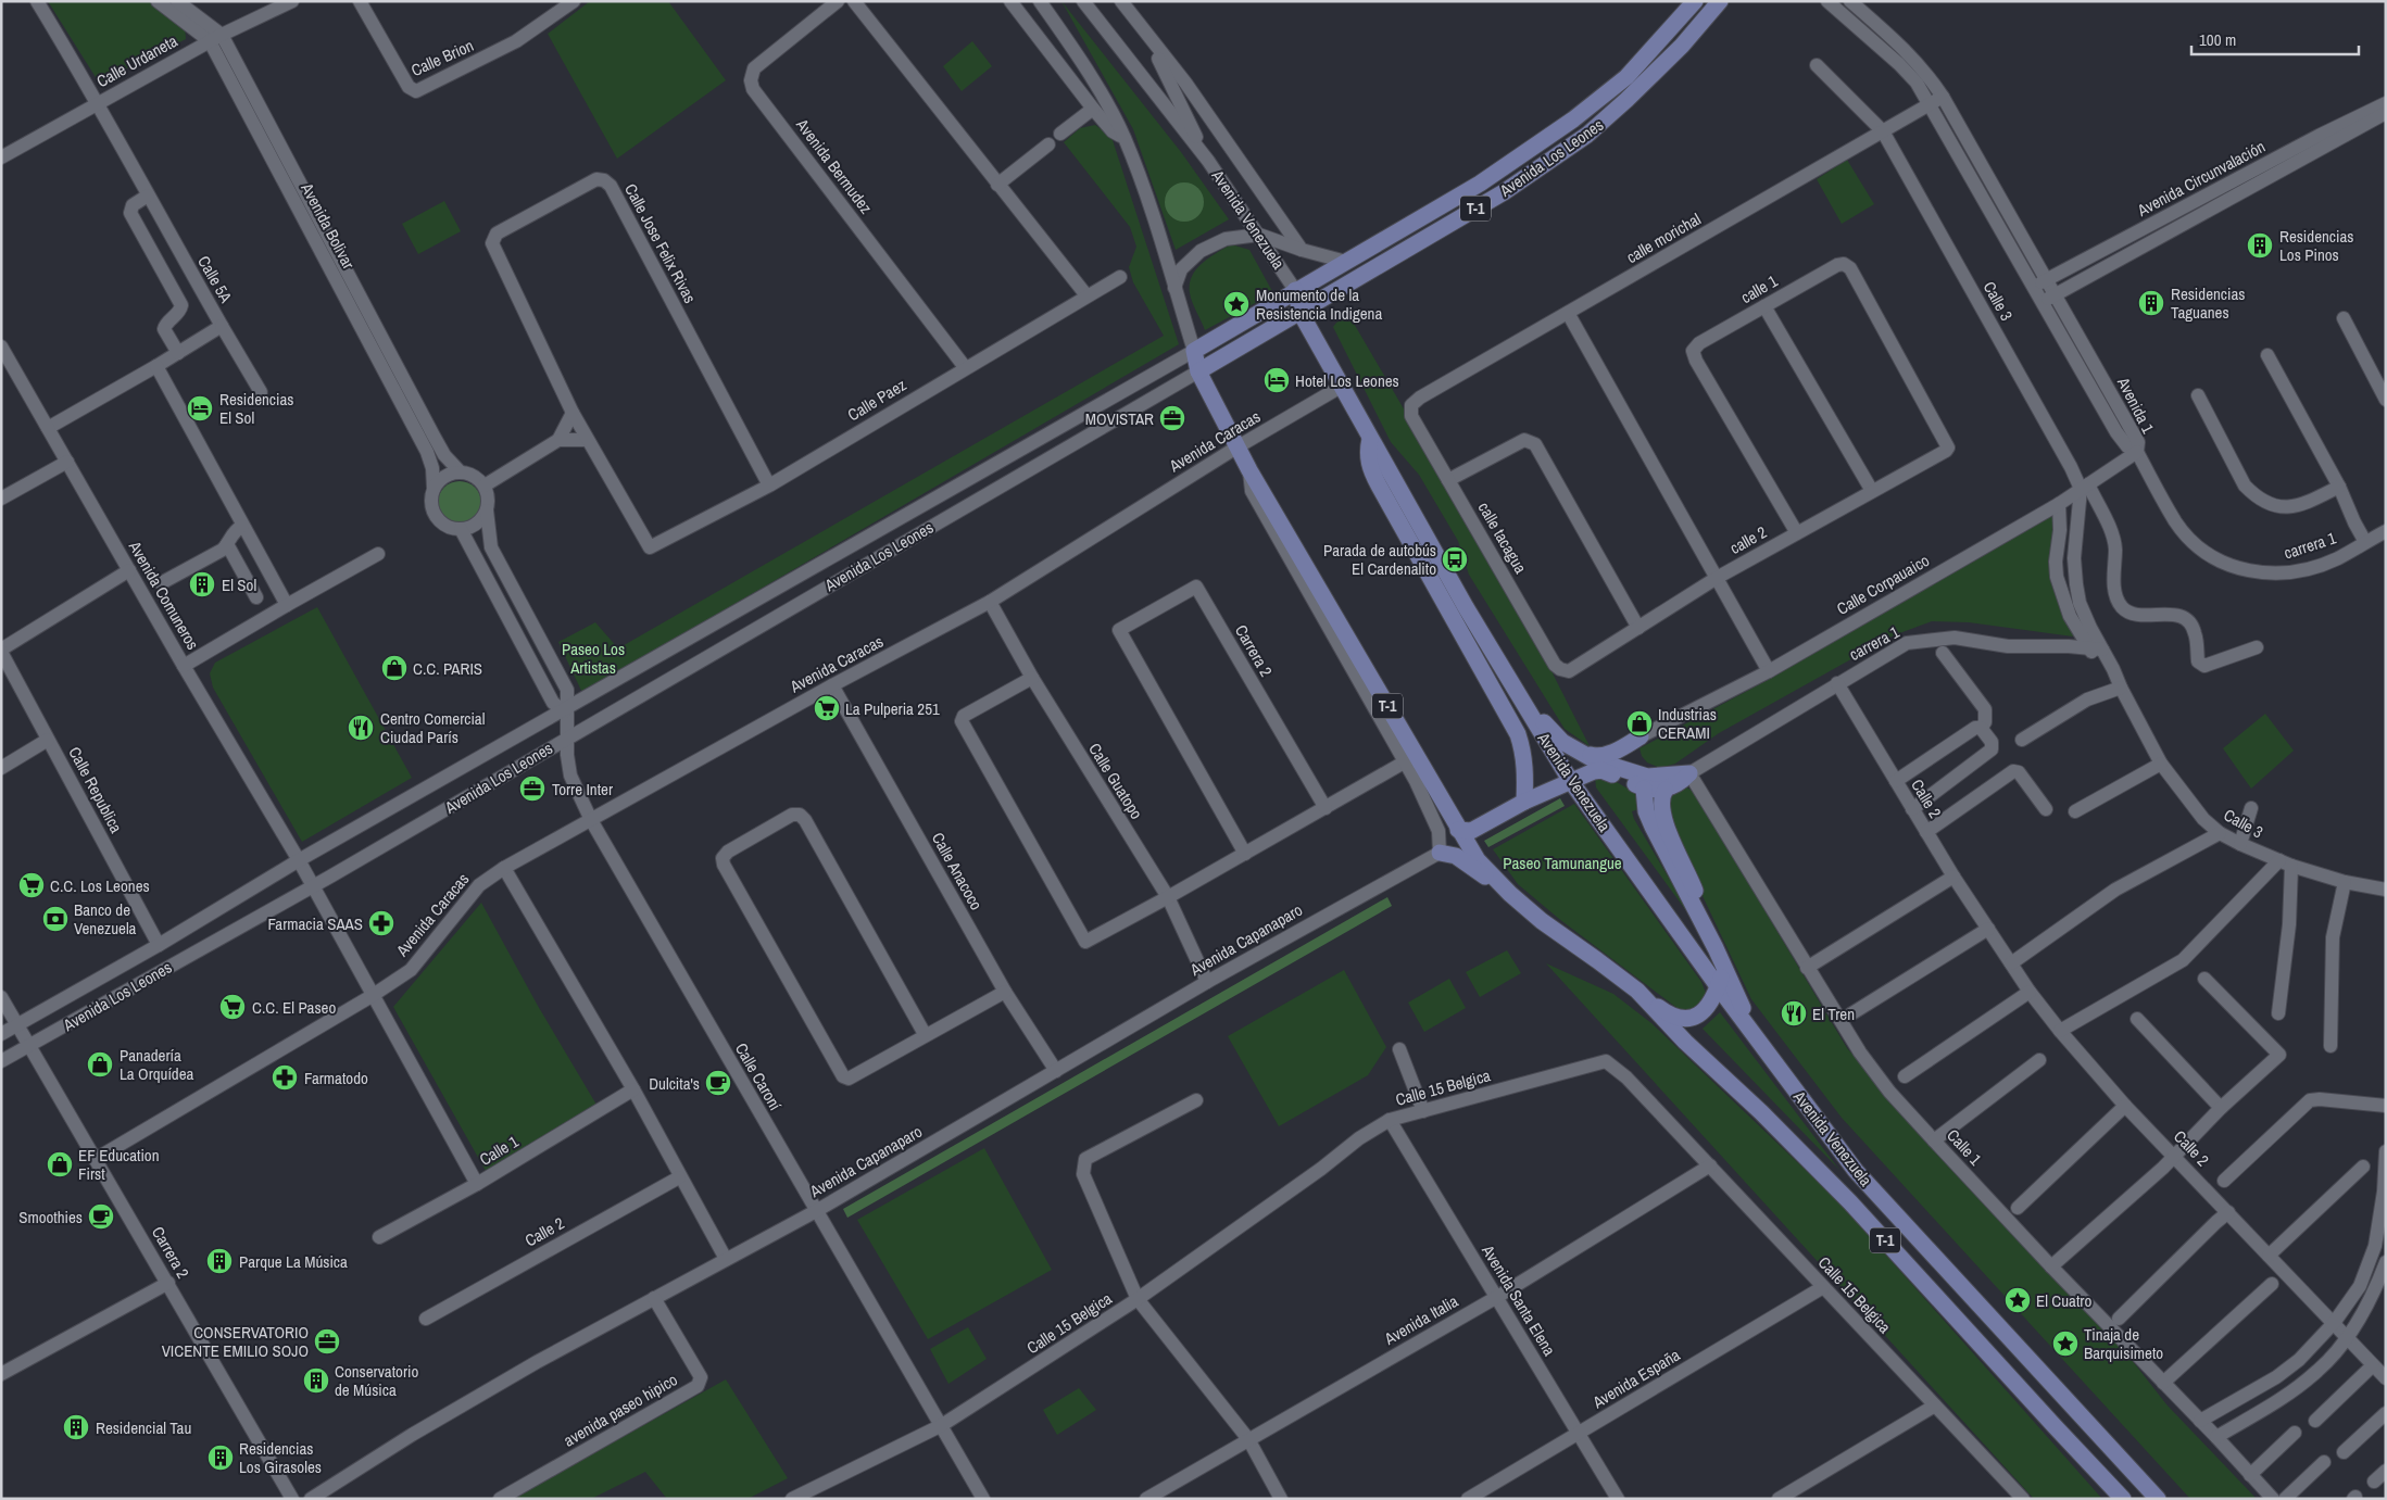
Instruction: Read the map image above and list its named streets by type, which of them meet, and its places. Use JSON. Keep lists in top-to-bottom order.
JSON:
{
  "streets": {
    "main road": ["Avenida Los Leones", "T-1", "Avenida Venezuela"],
    "street": [
      "Calle Brion",
      "Calle Urdaneta",
      "Avenida Bermudez",
      "Avenida Circunvalación",
      "Avenida Bolivar",
      "calle morichal",
      "Calle Jose Felix Rivas",
      "Calle 5A",
      "calle 1",
      "Calle 3",
      "Calle Paez",
      "Avenida 1",
      "Avenida Caracas",
      "calle tacagua",
      "calle 2",
      "carrera 1",
      "Calle Corpauaico",
      "Avenida Comuneros",
      "Carrera 2",
      "Calle Guatopo",
      "Calle Republica",
      "Calle 2",
      "Calle Anacoco",
      "Avenida Capanaparo",
      "Calle Caroní",
      "Calle 15 Belgica",
      "Calle 1",
      "Avenida Santa Elena",
      "Avenida Italia",
      "Avenida España",
      "avenida paseo hipico"
    ]
  },
  "crossings": [
    ["Calle Urdaneta", "Avenida Bolivar"],
    ["Calle Urdaneta", "Calle 5A"],
    ["Avenida Los Leones", "Avenida Venezuela"],
    ["Avenida Los Leones", "Avenida Comuneros"],
    ["Avenida Los Leones", "Carrera 2"],
    ["Avenida Los Leones", "Calle Republica"],
    ["Avenida Los Leones", "Calle Caroní"],
    ["Avenida Bermudez", "Calle Paez"],
    ["Avenida Circunvalación", "Avenida 1"],
    ["Avenida Venezuela", "Avenida Caracas"],
    ["calle morichal", "Calle 3"],
    ["calle morichal", "Avenida 1"],
    ["calle morichal", "calle tacagua"],
    ["Calle Jose Felix Rivas", "Calle Paez"],
    ["Calle 5A", "Avenida Comuneros"],
    ["calle 1", "calle 2"],
    ["Calle 3", "Calle Corpauaico"],
    ["Avenida 1", "carrera 1"],
    ["Avenida 1", "Calle Corpauaico"],
    ["Avenida Caracas", "Avenida Comuneros"],
    ["Avenida Caracas", "Carrera 2"],
    ["Avenida Caracas", "Calle Guatopo"],
    ["Avenida Caracas", "Calle Anacoco"],
    ["Avenida Caracas", "Calle Caroní"],
    ["calle tacagua", "calle 2"],
    ["calle 2", "Calle 2"],
    ["calle 2", "Calle 1"],
    ["carrera 1", "Calle Corpauaico"],
    ["carrera 1", "Calle 2"],
    ["carrera 1", "Calle 1"],
    ["Avenida Comuneros", "Calle 1"],
    ["Calle Guatopo", "Avenida Capanaparo"],
    ["Calle Anacoco", "Avenida Capanaparo"],
    ["Avenida Capanaparo", "Calle Caroní"],
    ["Avenida Capanaparo", "avenida paseo hipico"],
    ["Calle Caroní", "Calle 15 Belgica"],
    ["Calle 15 Belgica", "Avenida Santa Elena"],
    ["Calle 15 Belgica", "Avenida Italia"],
    ["Calle 15 Belgica", "Avenida España"],
    ["Avenida Santa Elena", "Avenida Italia"],
    ["Avenida Santa Elena", "Avenida España"]
  ],
  "parks": ["Paseo Los Artistas", "Paseo Tamunangue"],
  "places": {
    "building": [
      "Residencias Los Pinos",
      "Residencias Taguanes",
      "El Sol",
      "Parque La Música",
      "Conservatorio de Música",
      "Residencial Tau",
      "Residencias Los Girasoles"
    ],
    "place": ["Monumento de la Resistencia Indigena", "El Cuatro", "Tinaja de Barquisimeto"],
    "hotel": ["Hotel Los Leones", "Residencias El Sol"],
    "office": ["MOVISTAR", "Torre Inter", "CONSERVATORIO VICENTE EMILIO SOJO"],
    "bus stop": ["Parada de autobús El Cardenalito"],
    "shop": [
      "C.C. PARIS",
      "Industrias CERAMI",
      "Panadería La Orquídea",
      "EF Education First"
    ],
    "supermarket": ["La Pulperia 251", "C.C. Los Leones", "C.C. El Paseo"],
    "restaurant": ["Centro Comercial Ciudad París", "El Tren"],
    "bank": ["Banco de Venezuela"],
    "pharmacy": ["Farmacia SAAS", "Farmatodo"],
    "cafe": ["Dulcita's", "Smoothies"]
  },
  "scale_bar": "100 m"
}
